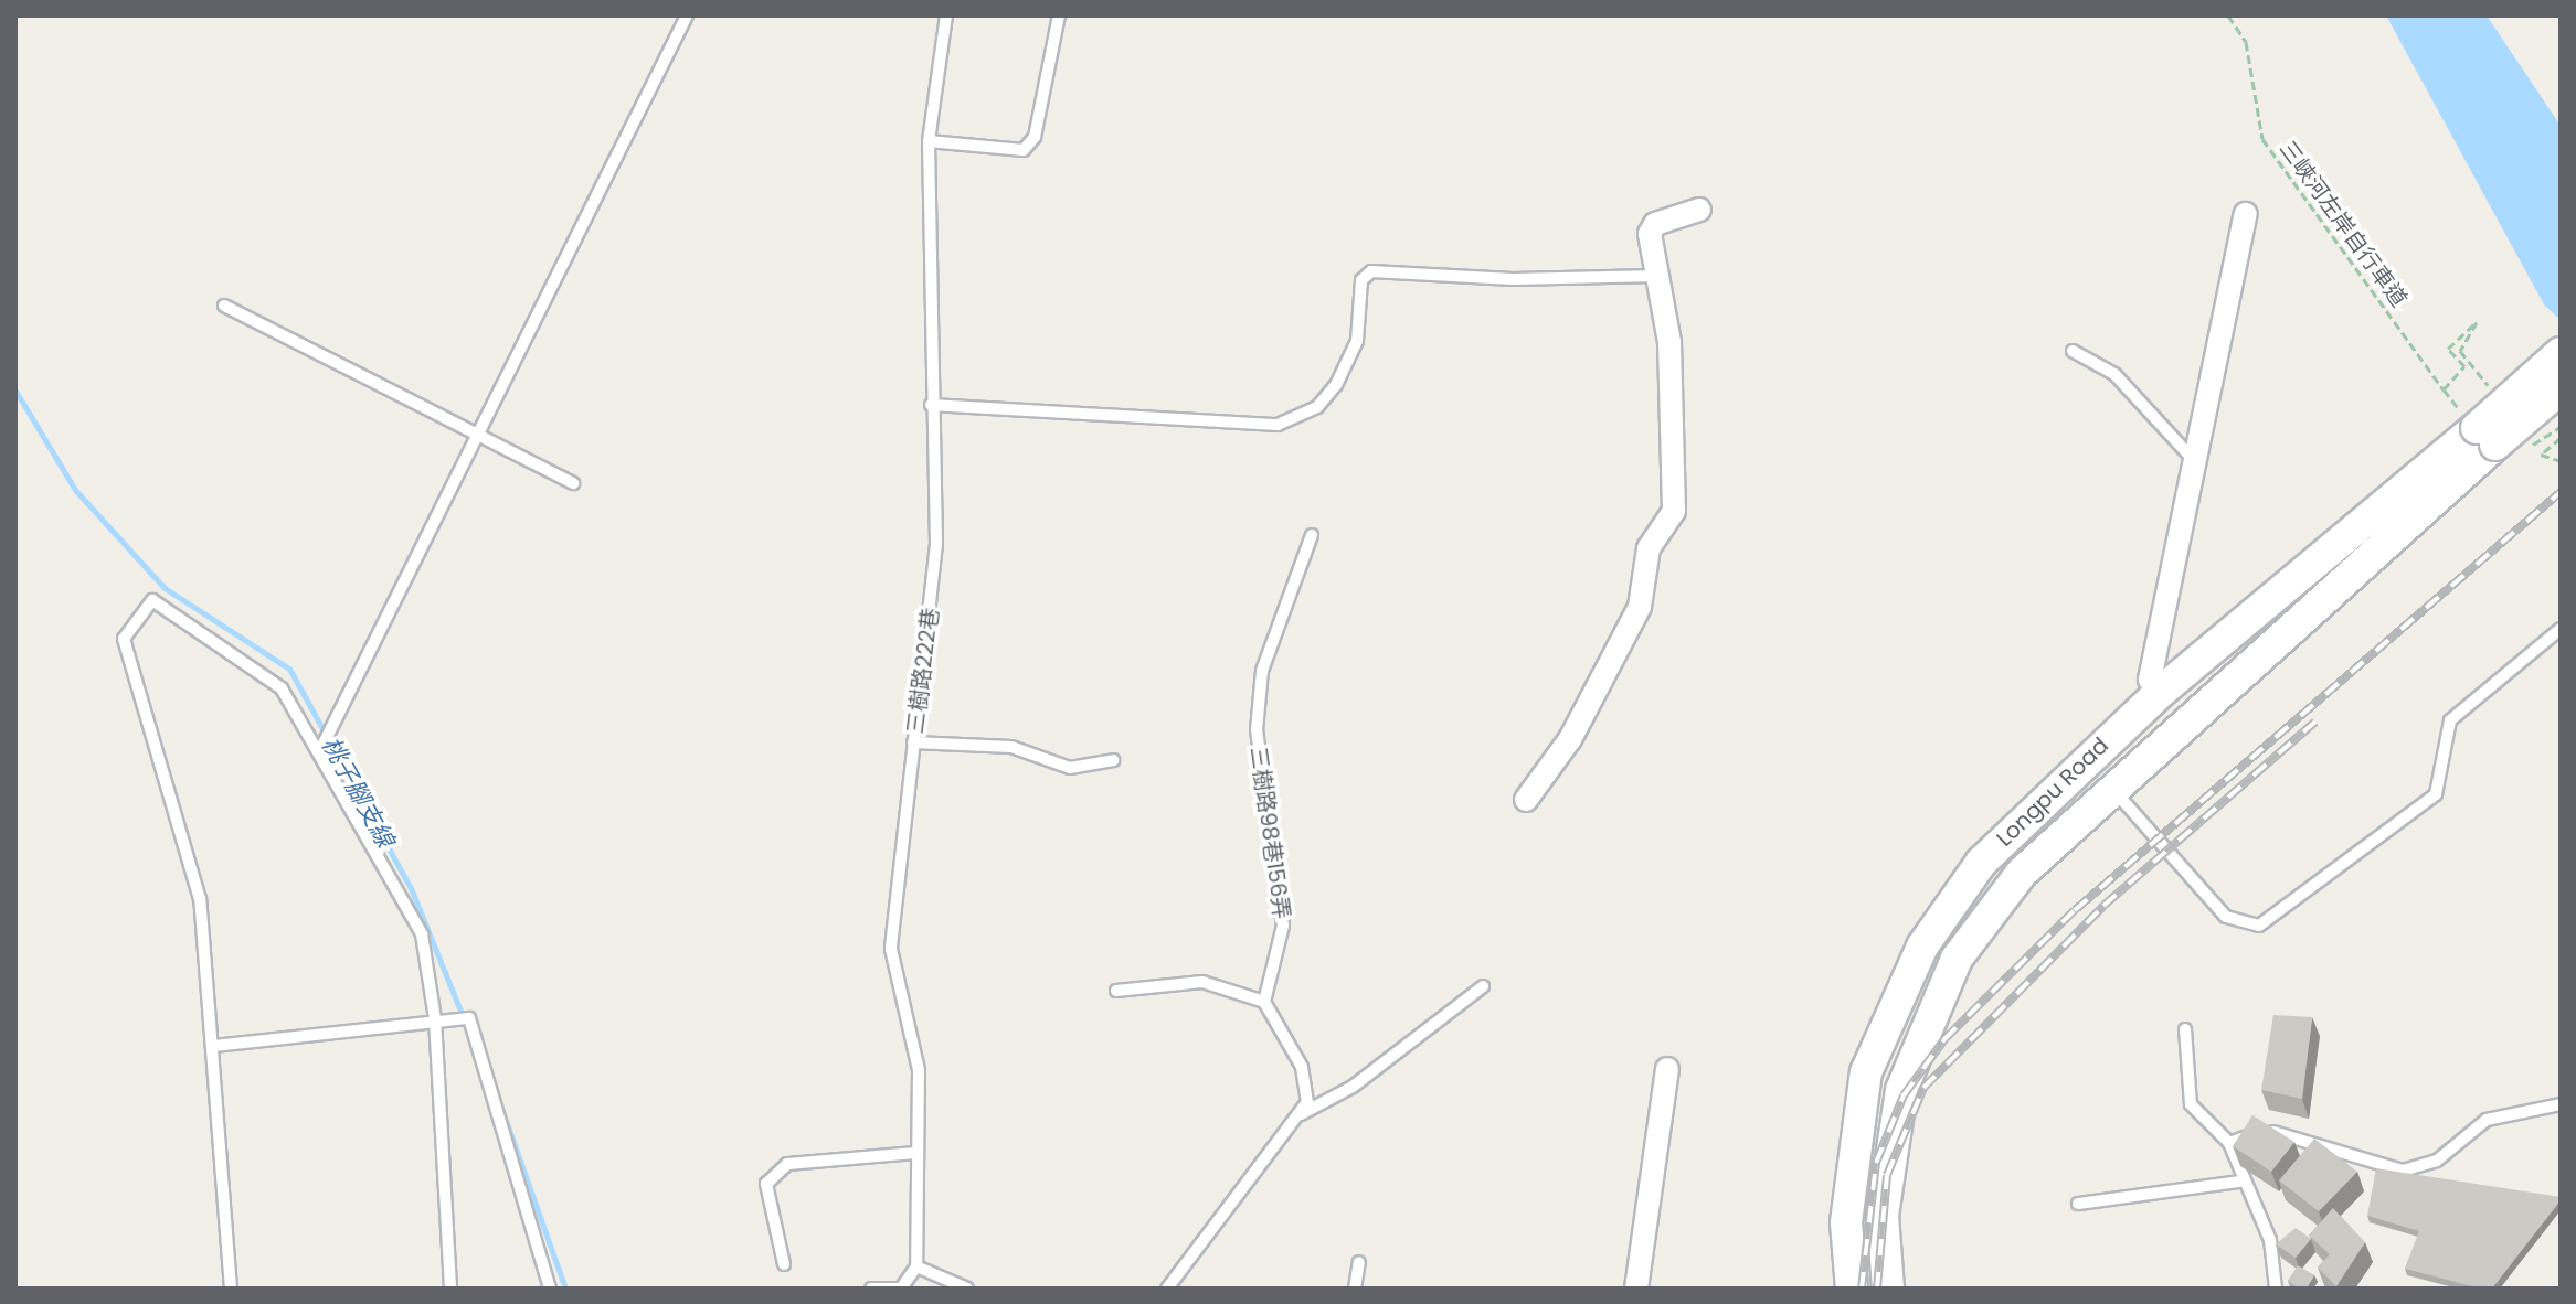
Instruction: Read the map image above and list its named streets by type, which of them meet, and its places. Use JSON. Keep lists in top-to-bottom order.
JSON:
{
  "streets": {
    "street": ["Longpu Road"],
    "lane": ["三樹路222巷", "三樹路98巷156弄"],
    "path": ["三峽河左岸自行車道"]
  },
  "crossings": [
    ["三峽河左岸自行車道", "Longpu Road"]
  ],
  "water": ["桃子腳支線"]
}
